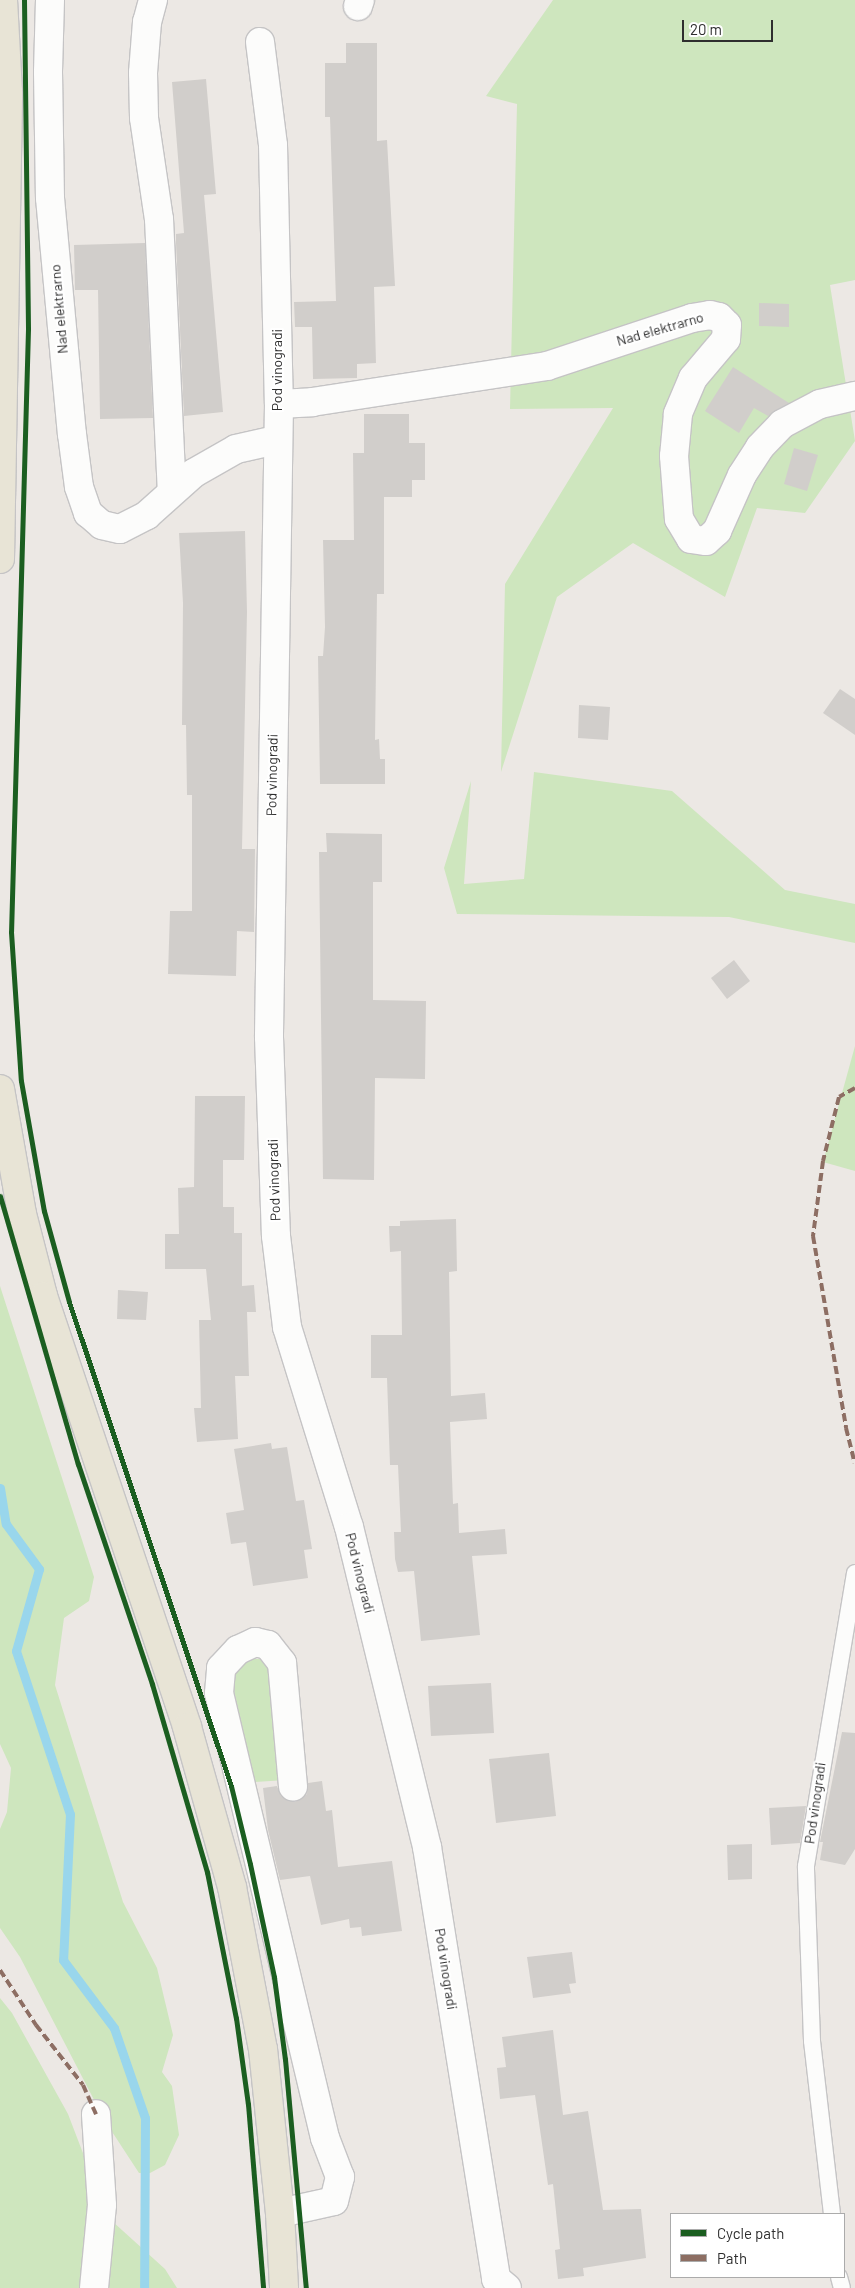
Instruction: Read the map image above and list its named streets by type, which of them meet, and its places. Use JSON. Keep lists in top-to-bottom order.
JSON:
{
  "streets": {
    "street": ["Nad elektrarno", "Pod vinogradi"]
  },
  "crossings": [
    ["Nad elektrarno", "Pod vinogradi"]
  ],
  "legend": ["Cycle path", "Path"],
  "scale_bar": "20 m"
}
